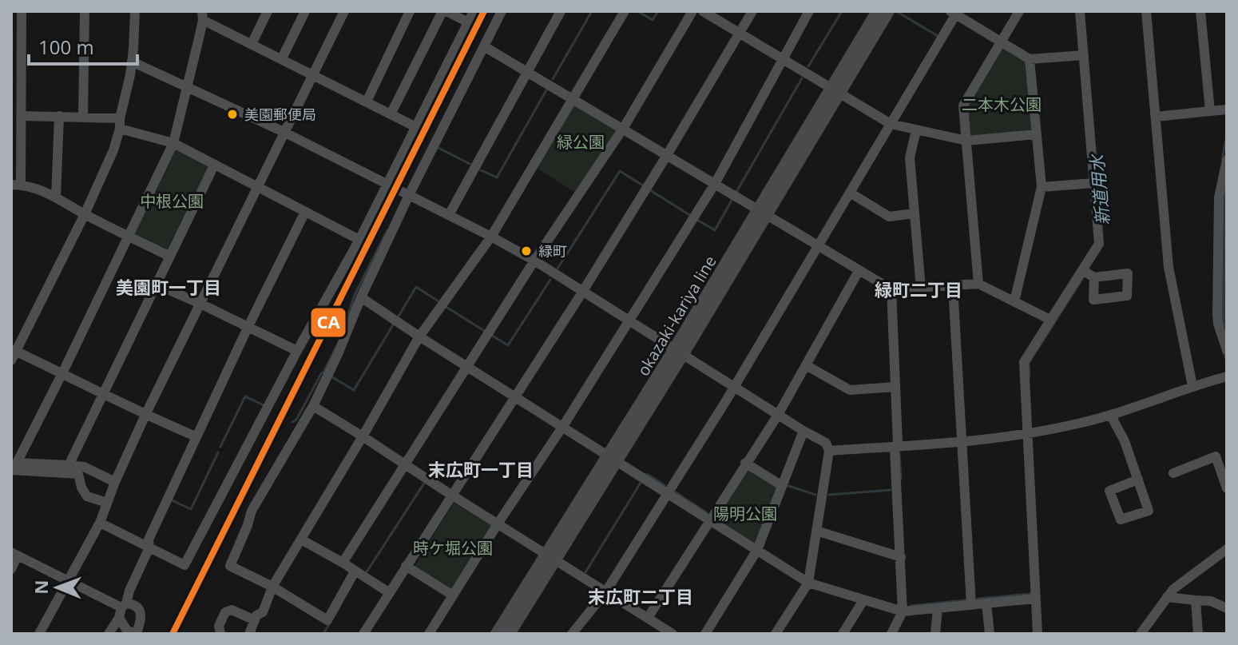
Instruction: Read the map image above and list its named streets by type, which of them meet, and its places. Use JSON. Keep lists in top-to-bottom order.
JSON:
{
  "streets": {
    "main road": ["okazaki-kariya line"]
  },
  "districts": [
    "美園町一丁目",
    "緑町二丁目",
    "末広町一丁目",
    "末広町二丁目"
  ],
  "water": ["新道用水"],
  "parks": [
    "二本木公園",
    "緑公園",
    "中根公園",
    "陽明公園",
    "時ケ堀公園"
  ],
  "places": ["美園郵便局", "緑町"],
  "lines": ["transit line CA"],
  "scale_bar": "100 m",
  "north": "left"
}
